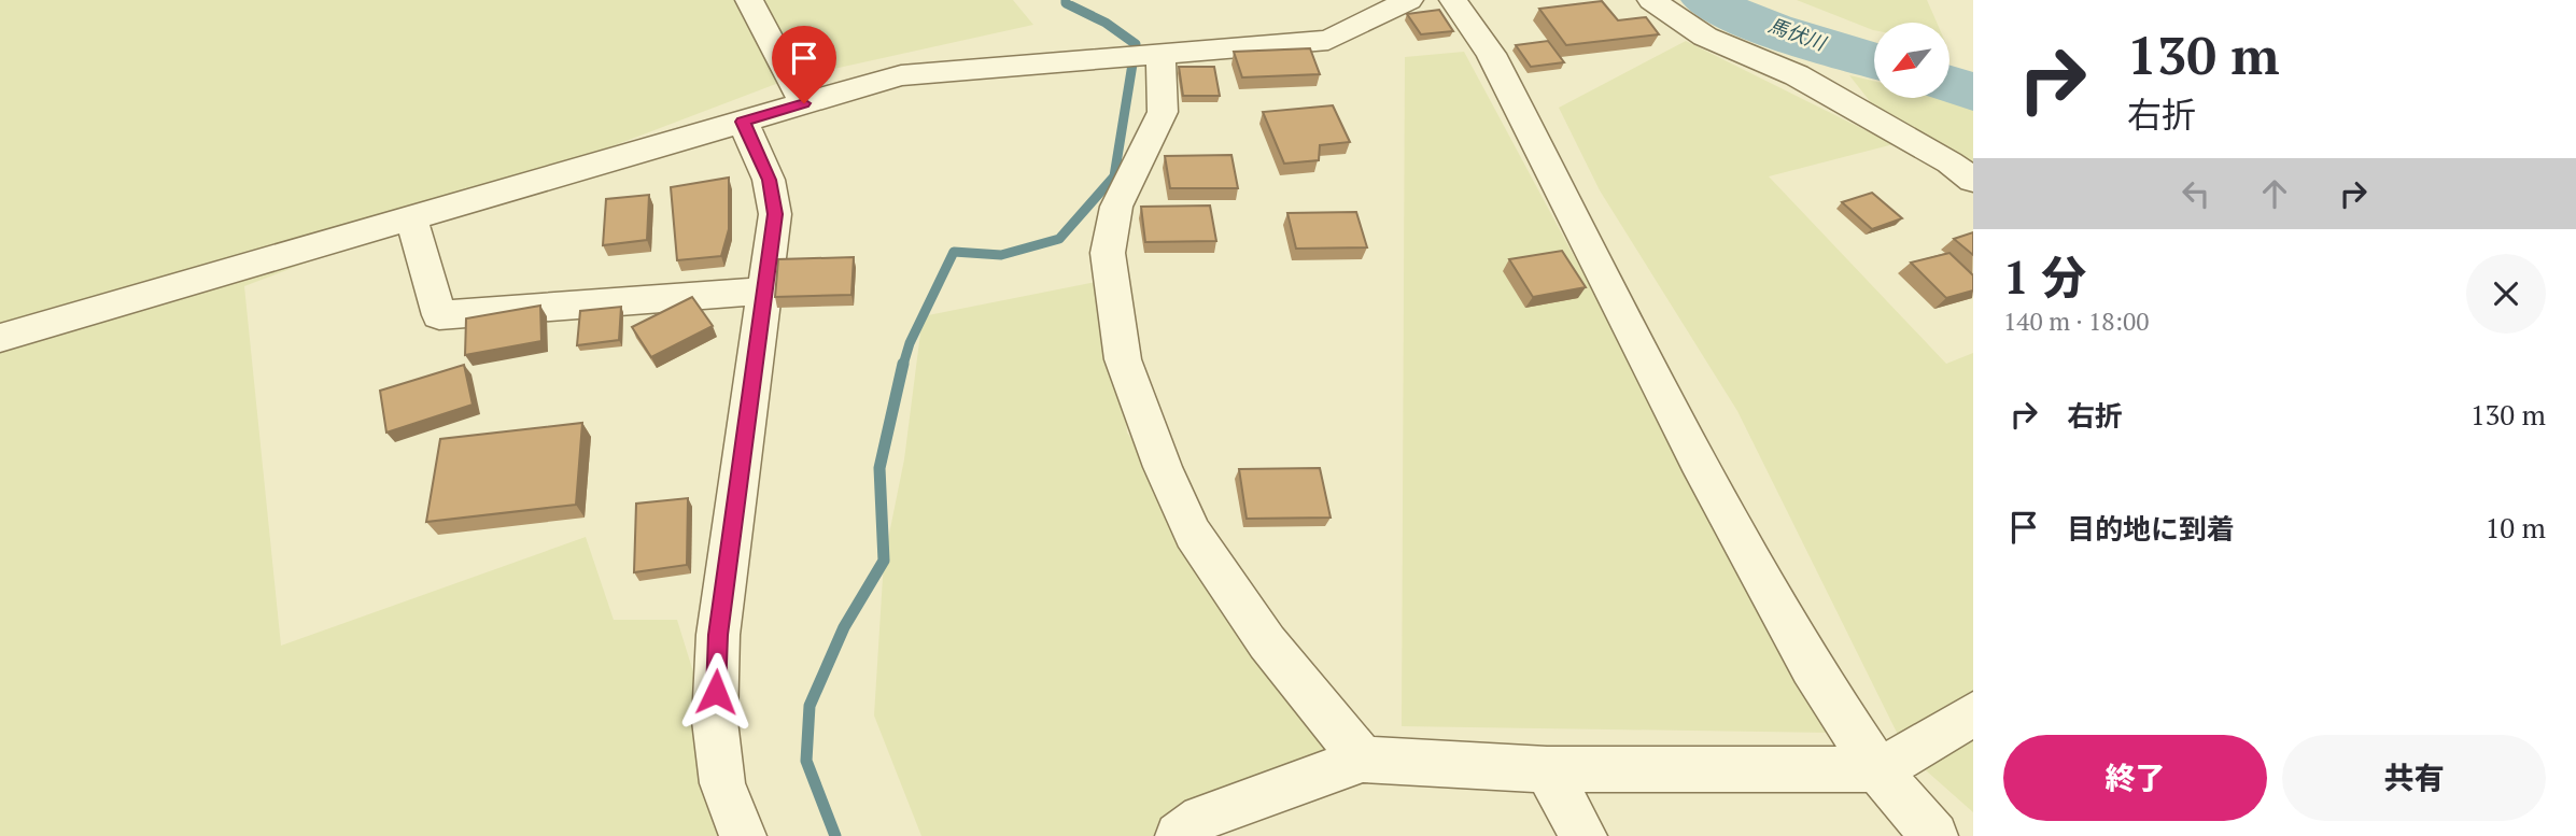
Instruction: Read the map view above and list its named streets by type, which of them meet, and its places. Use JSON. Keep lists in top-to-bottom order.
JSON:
{
  "water": ["馬伏川"],
  "north": "bottom left",
  "page": {
    "turn": ["130 m", "右折"],
    "heading": ["1 分", "140 m · 18:00"],
    "list": [
      {
        "name": "右折",
        "value": "130 m"
      },
      {
        "name": "目的地に到着",
        "value": "10 m"
      }
    ],
    "buttons": ["終了", "共有"]
  }
}
